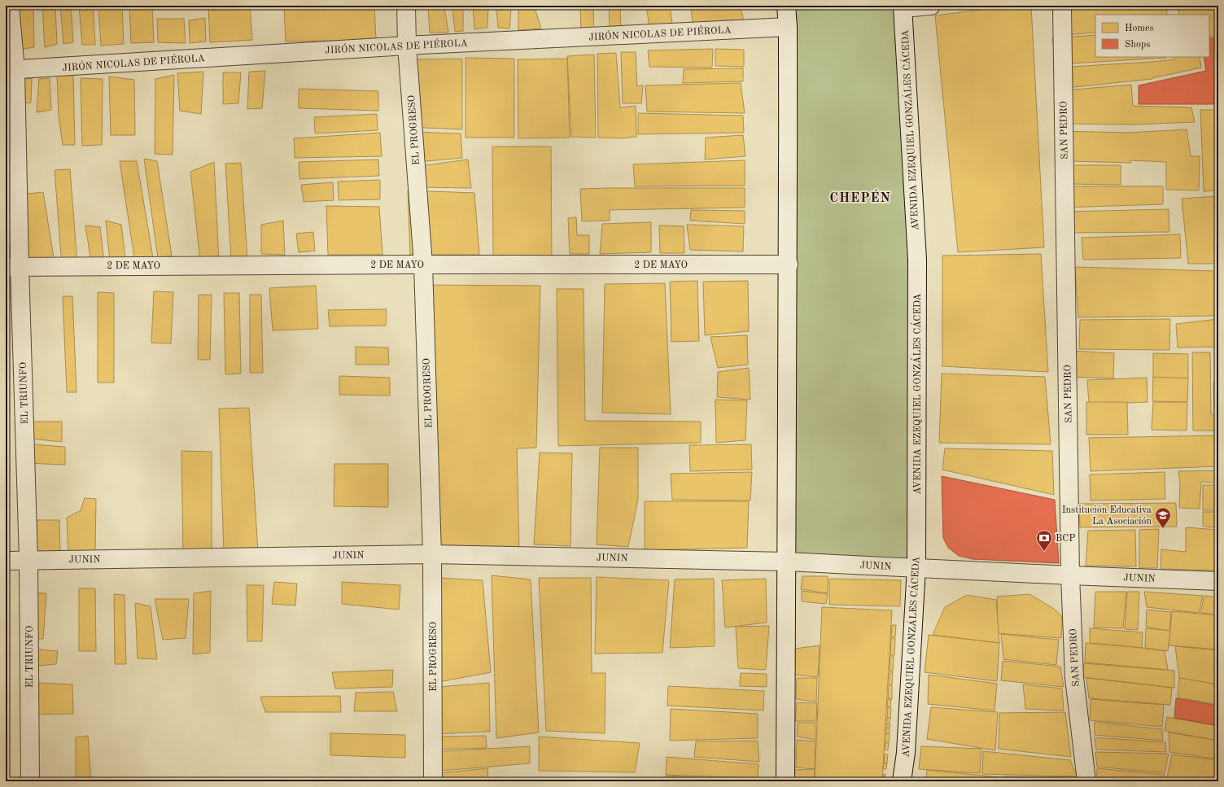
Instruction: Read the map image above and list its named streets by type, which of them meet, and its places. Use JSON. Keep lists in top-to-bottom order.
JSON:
{
  "streets": {
    "street": [
      "JIRÓN NICOLAS DE PIÉROLA",
      "EL PROGRESO",
      "AVENIDA EZEQUIEL GONZÁLES CÁCEDA",
      "SAN PEDRO",
      "2 DE MAYO",
      "EL TRIUNFO",
      "JUNIN"
    ]
  },
  "crossings": [
    ["JIRÓN NICOLAS DE PIÉROLA", "EL PROGRESO"],
    ["JIRÓN NICOLAS DE PIÉROLA", "EL TRIUNFO"],
    ["EL PROGRESO", "2 DE MAYO"],
    ["EL PROGRESO", "JUNIN"],
    ["AVENIDA EZEQUIEL GONZÁLES CÁCEDA", "JUNIN"],
    ["SAN PEDRO", "JUNIN"],
    ["2 DE MAYO", "EL TRIUNFO"],
    ["EL TRIUNFO", "JUNIN"]
  ],
  "districts": ["CHEPÉN"],
  "places": {
    "school or university": ["Institución Educativa La Asociación"],
    "bank": ["BCP"]
  },
  "legend": ["Homes", "Shops"]
}
